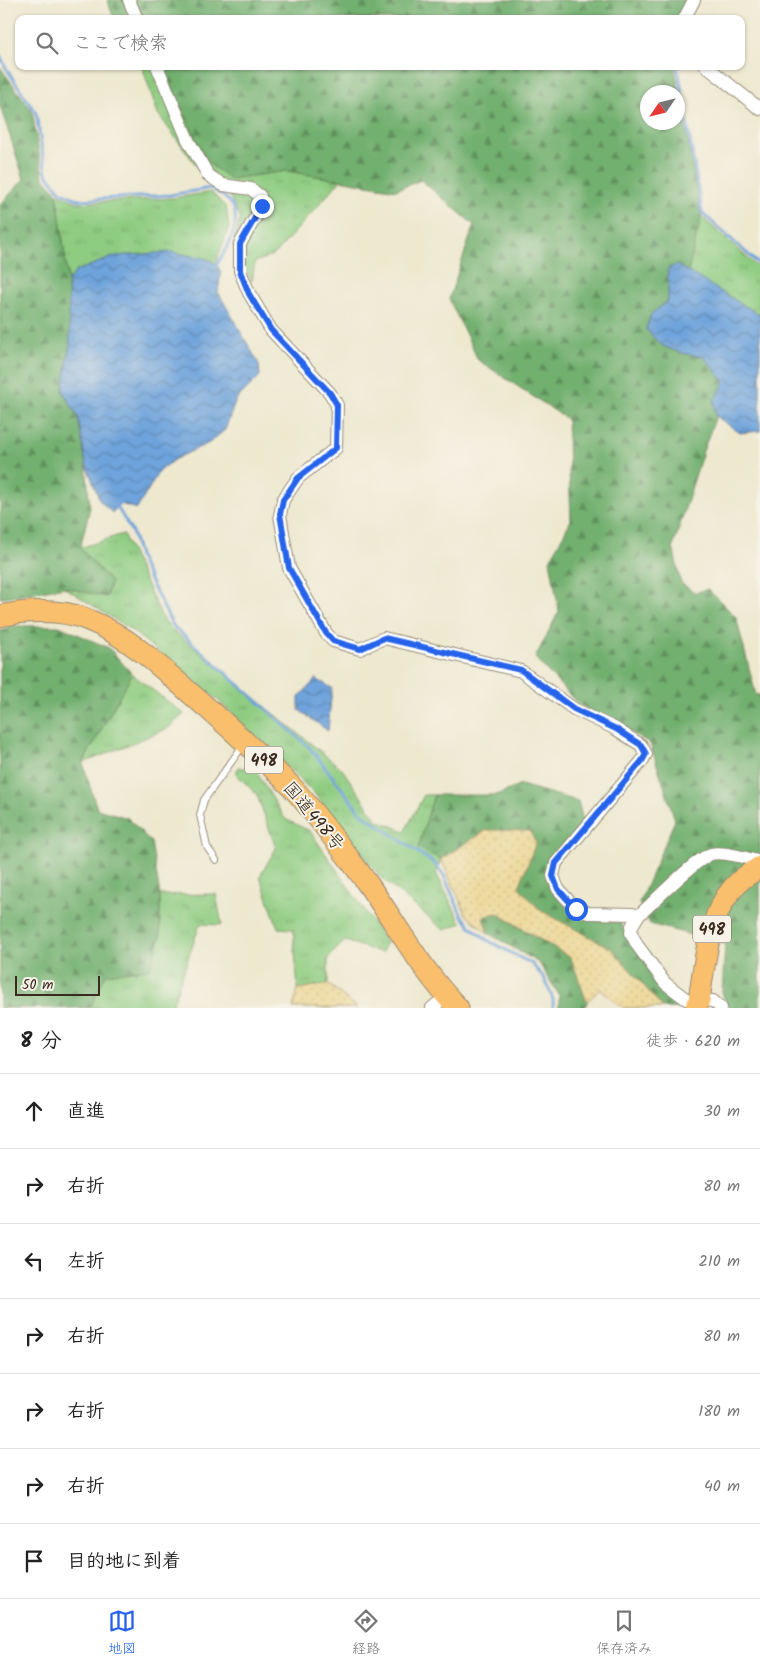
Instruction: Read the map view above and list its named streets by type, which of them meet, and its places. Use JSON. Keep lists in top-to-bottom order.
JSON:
{
  "streets": {
    "highway": ["498", "国道498号"]
  },
  "scale_bar": "50 m",
  "north": "bottom left",
  "page": {
    "search": "ここで検索",
    "scale": "50 m",
    "heading": ["8 分", "徒歩 · 620 m"],
    "list": [
      ["直進", "30 m"],
      ["右折", "80 m"],
      ["左折", "210 m"],
      ["右折", "80 m"],
      ["右折", "180 m"],
      ["右折", "40 m"],
      "目的地に到着"
    ],
    "nav": ["地図", "経路", "保存済み"]
  }
}
